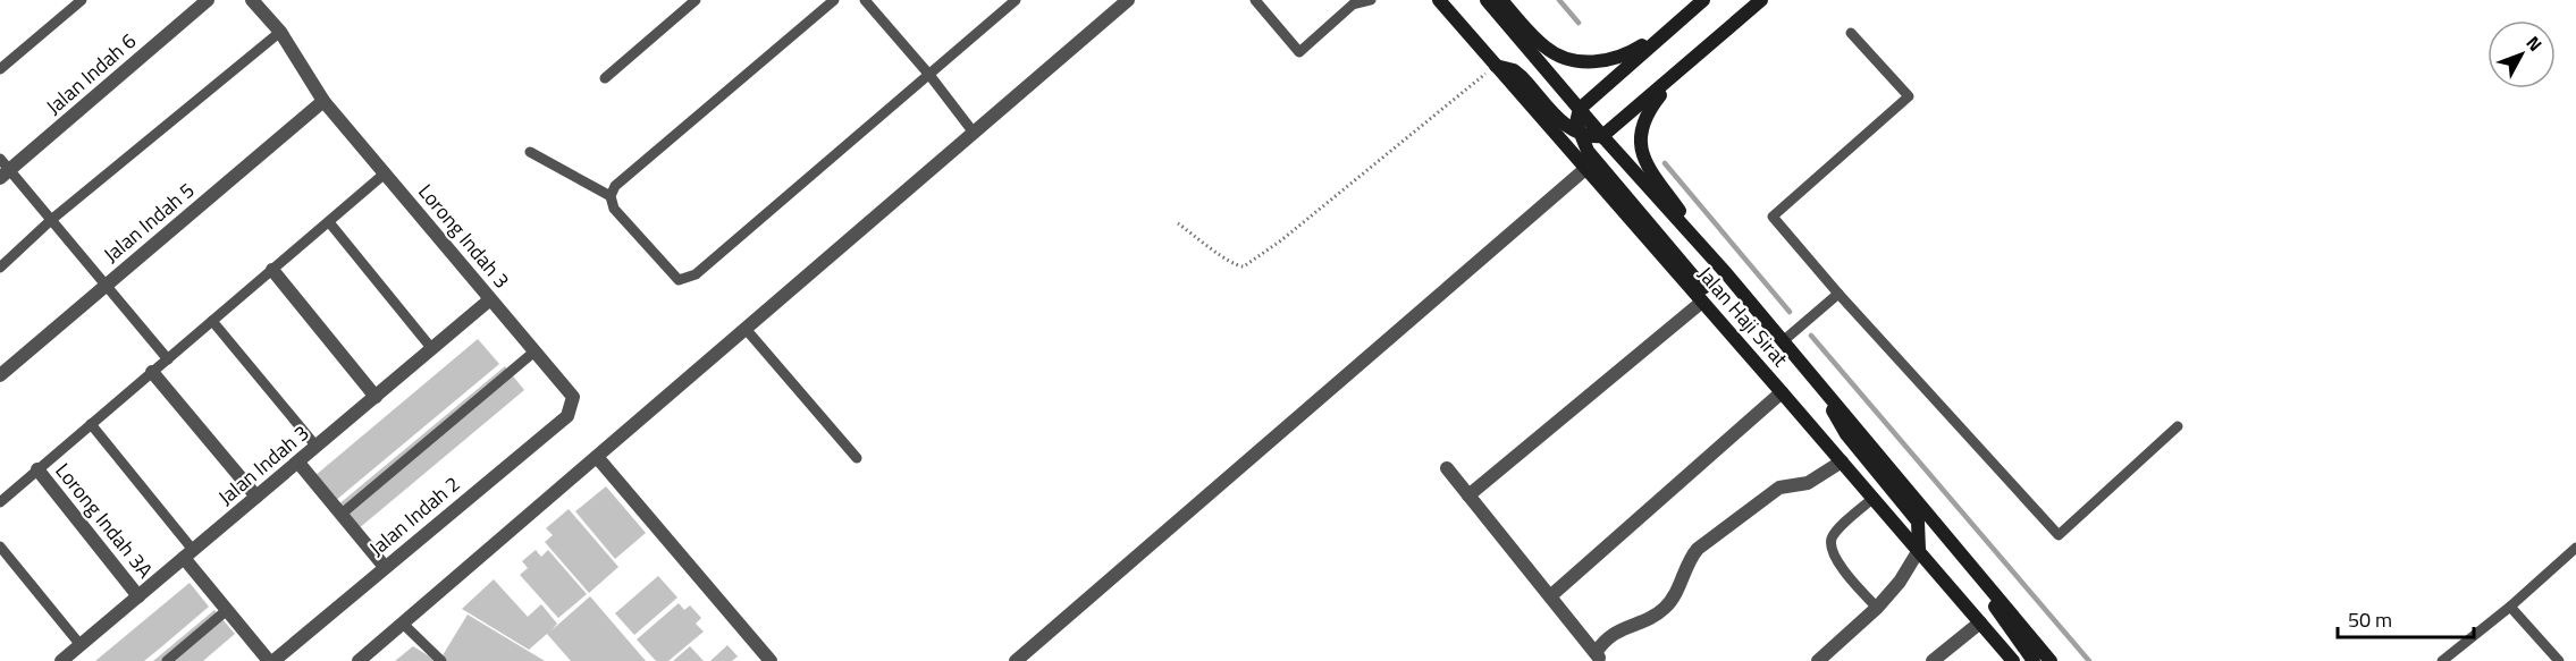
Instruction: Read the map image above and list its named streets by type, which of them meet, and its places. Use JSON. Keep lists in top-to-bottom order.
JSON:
{
  "streets": {
    "main road": ["Jalan Haji Sirat"],
    "street": [
      "Jalan Indah 6",
      "Jalan Indah 5",
      "Lorong Indah 3",
      "Jalan Indah 3",
      "Jalan Indah 2",
      "Lorong Indah 3A"
    ]
  },
  "crossings": [
    ["Jalan Indah 5", "Lorong Indah 3"],
    ["Lorong Indah 3", "Jalan Indah 3"],
    ["Lorong Indah 3", "Jalan Indah 2"],
    ["Jalan Indah 3", "Lorong Indah 3A"]
  ],
  "scale_bar": "50 m",
  "north": "top right"
}
